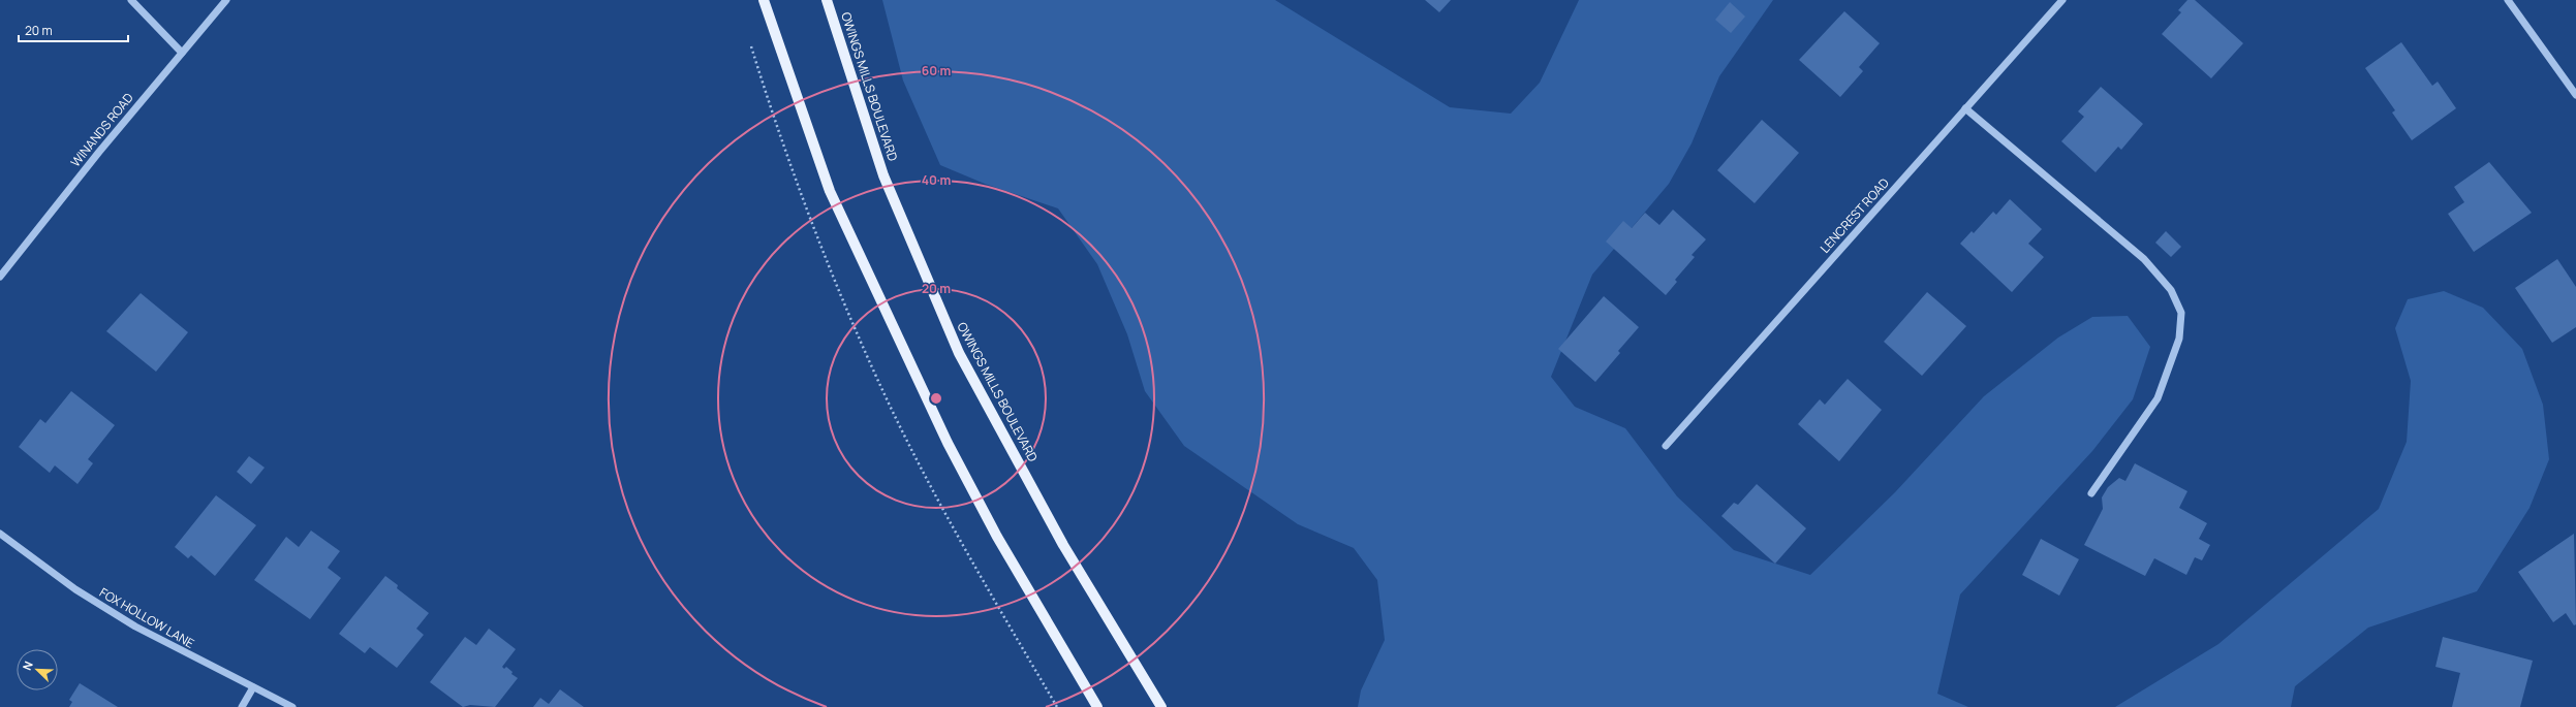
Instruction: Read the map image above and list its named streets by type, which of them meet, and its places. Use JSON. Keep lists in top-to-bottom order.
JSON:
{
  "streets": {
    "main road": ["OWINGS MILLS BOULEVARD"],
    "street": ["WINANDS ROAD", "LENCREST ROAD", "FOX HOLLOW LANE"]
  },
  "scale_bar": "20 m",
  "north": "top left",
  "rings": ["60 m", "40 m", "20 m"]
}
